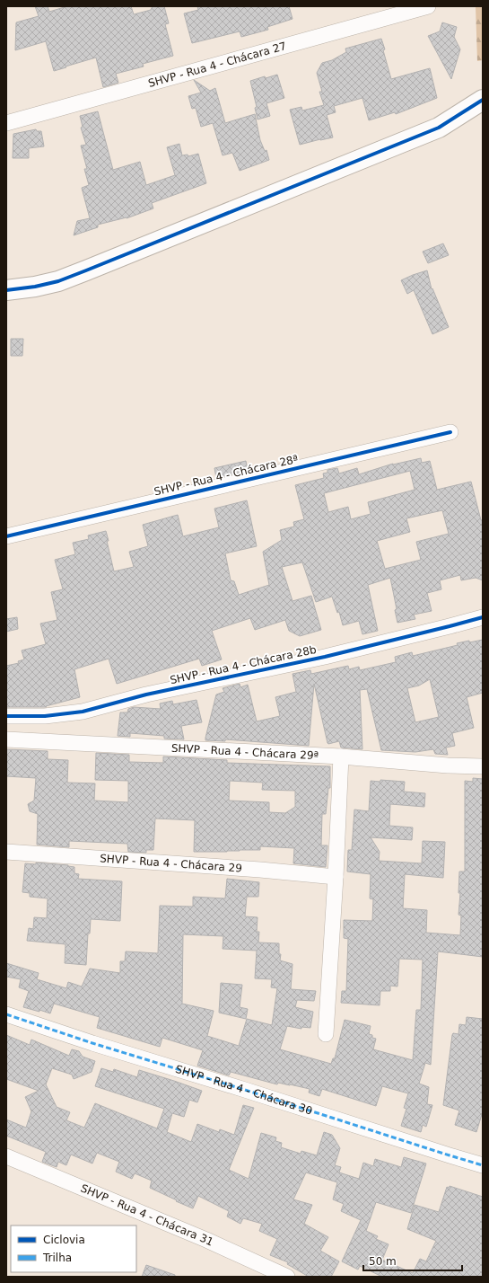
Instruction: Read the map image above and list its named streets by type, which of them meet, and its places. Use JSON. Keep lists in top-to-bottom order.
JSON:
{
  "streets": {
    "street": [
      "SHVP - Rua 4 - Chácara 27",
      "SHVP - Rua 4 - Chácara 28ª",
      "SHVP - Rua 4 - Chácara 28b",
      "SHVP - Rua 4 - Chácara 29ª",
      "SHVP - Rua 4 - Chácara 29",
      "SHVP - Rua 4 - Chácara 30",
      "SHVP - Rua 4 - Chácara 31"
    ]
  },
  "legend": ["Ciclovia", "Trilha"],
  "scale_bar": "50 m"
}
